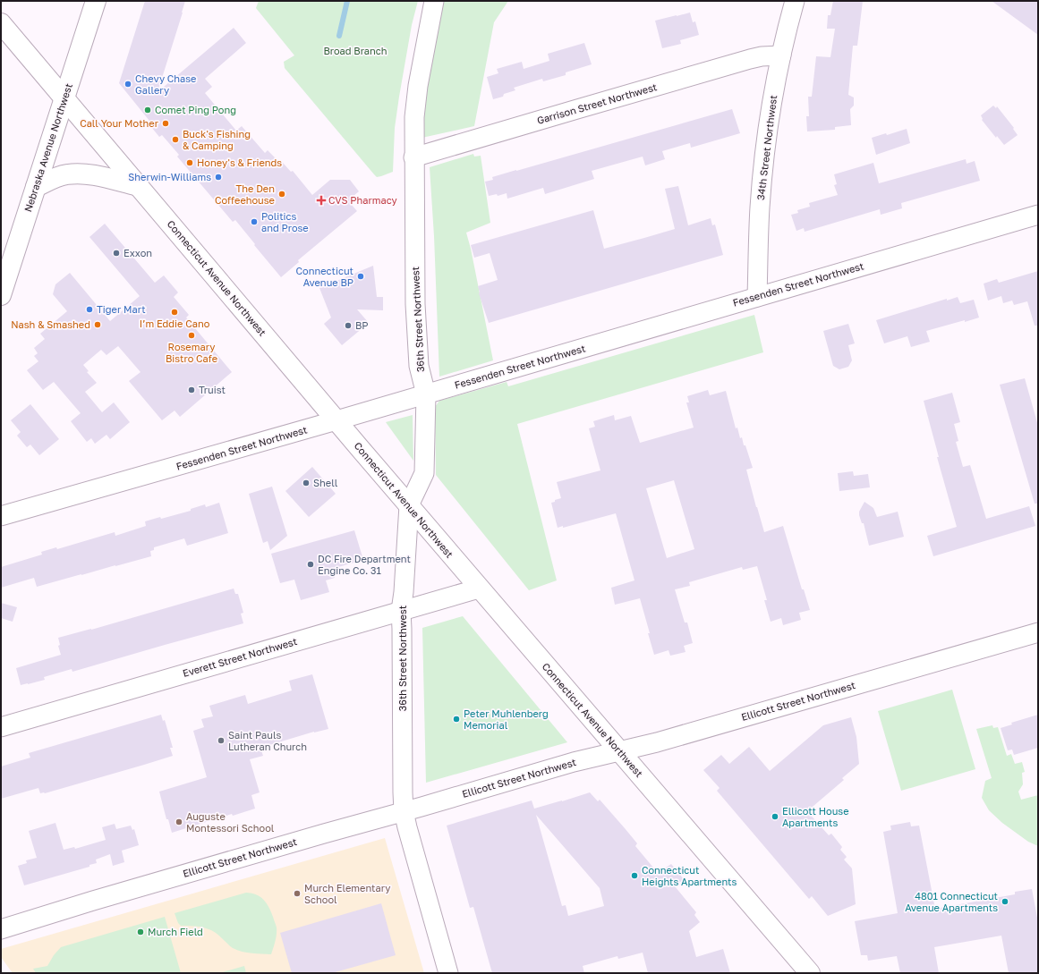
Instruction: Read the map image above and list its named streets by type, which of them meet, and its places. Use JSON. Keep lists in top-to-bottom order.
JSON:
{
  "streets": {
    "main road": ["Nebraska Avenue Northwest", "Connecticut Avenue Northwest"],
    "street": [
      "Garrison Street Northwest",
      "34th Street Northwest",
      "Fessenden Street Northwest",
      "36th Street Northwest",
      "Everett Street Northwest",
      "Ellicott Street Northwest"
    ]
  },
  "crossings": [
    ["Garrison Street Northwest", "34th Street Northwest"],
    ["Garrison Street Northwest", "36th Street Northwest"],
    ["Nebraska Avenue Northwest", "Connecticut Avenue Northwest"],
    ["34th Street Northwest", "Fessenden Street Northwest"],
    ["Connecticut Avenue Northwest", "Fessenden Street Northwest"],
    ["Connecticut Avenue Northwest", "36th Street Northwest"],
    ["Connecticut Avenue Northwest", "Everett Street Northwest"],
    ["Connecticut Avenue Northwest", "Ellicott Street Northwest"],
    ["Fessenden Street Northwest", "36th Street Northwest"],
    ["36th Street Northwest", "Everett Street Northwest"],
    ["36th Street Northwest", "Ellicott Street Northwest"]
  ],
  "parks": ["Broad Branch"],
  "places": {
    "other": [
      "Chevy Chase Gallery",
      "Comet Ping Pong",
      "Call Your Mother",
      "Buck's Fishing & Camping",
      "Honey's & Friends",
      "Sherwin-Williams",
      "The Den Coffeehouse",
      "Politics and Prose",
      "Exxon",
      "Connecticut Avenue BP",
      "Tiger Mart",
      "I’m Eddie Cano",
      "Nash & Smashed",
      "BP",
      "Rosemary Bistro Cafe",
      "Truist",
      "Shell",
      "DC Fire Department Engine Co. 31",
      "Peter Muhlenberg Memorial",
      "Saint Pauls Lutheran Church",
      "Ellicott House Apartments",
      "Auguste Montessori School",
      "Connecticut Heights Apartments",
      "Murch Elementary School",
      "4801 Connecticut Avenue Apartments",
      "Murch Field"
    ],
    "health": ["CVS Pharmacy"]
  }
}
